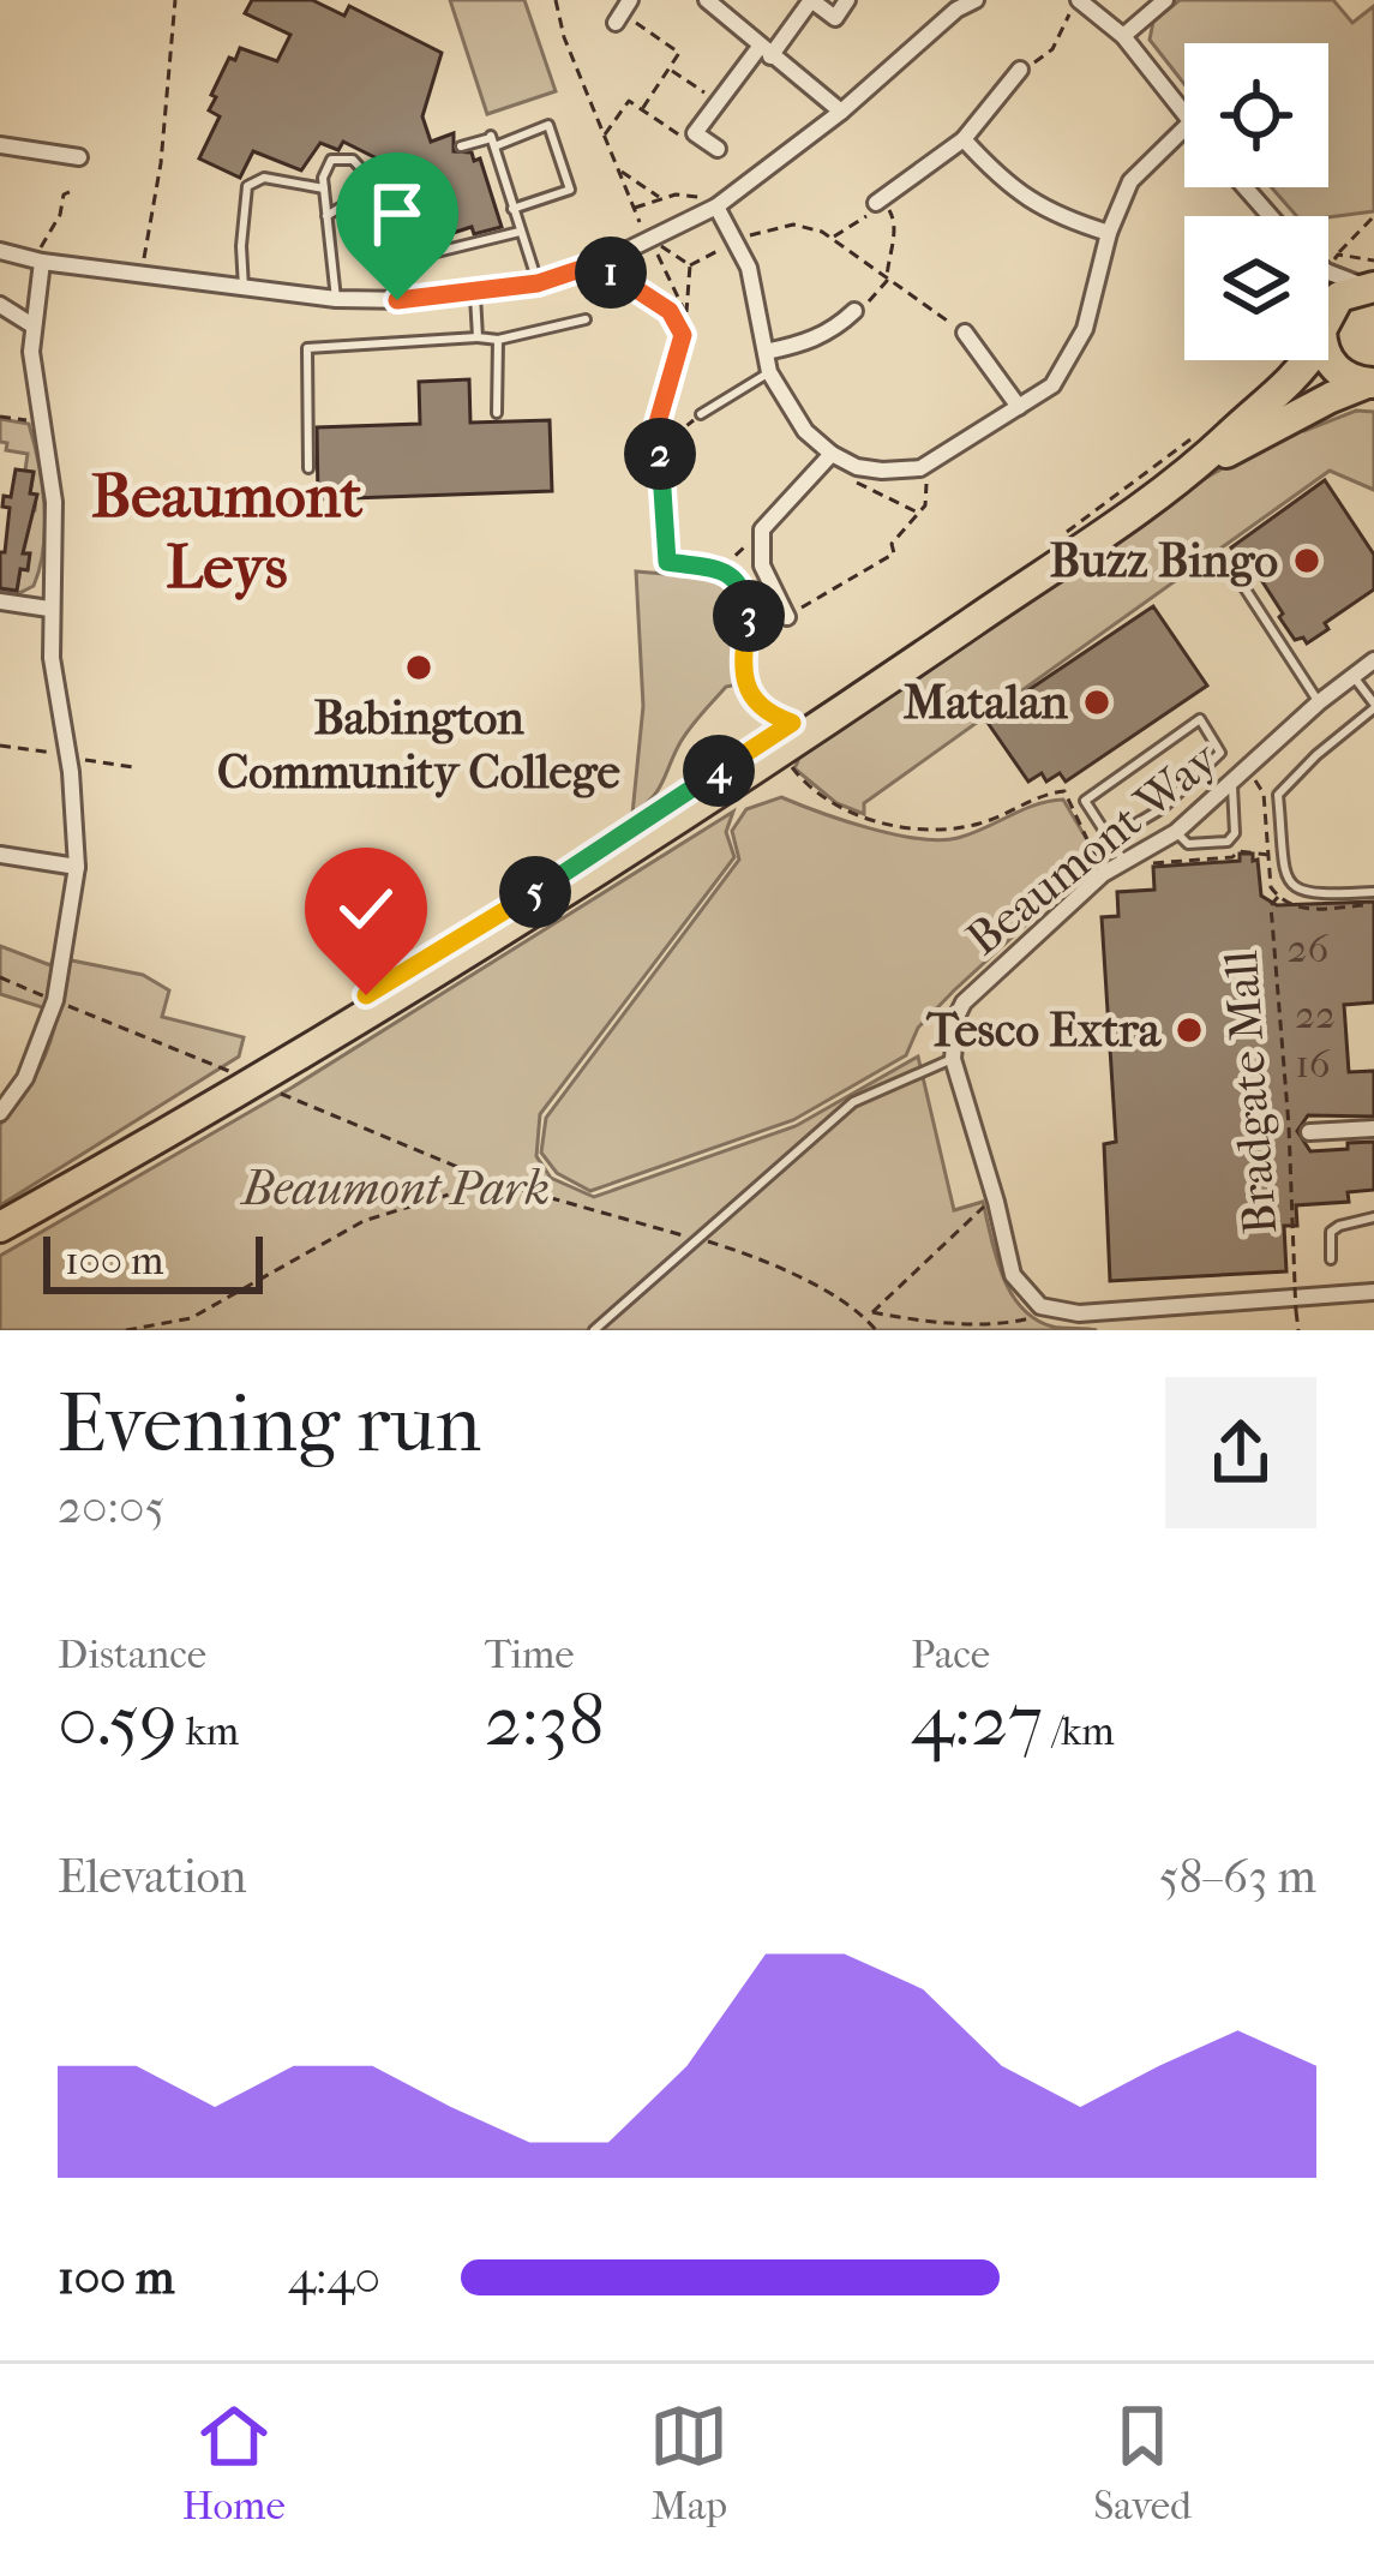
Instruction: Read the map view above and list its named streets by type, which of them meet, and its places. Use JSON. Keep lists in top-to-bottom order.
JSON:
{
  "streets": {
    "street": ["Beaumont Way"],
    "path": ["Bradgate Mall"]
  },
  "crossings": [
    ["Beaumont Way", "Bradgate Mall"]
  ],
  "districts": ["Beaumont Leys"],
  "parks": ["Beaumont Park"],
  "places": [
    "Buzz Bingo",
    "Babington Community College",
    "Matalan",
    "Tesco Extra"
  ],
  "house_numbers": ["26", "22", "16"],
  "scale_bar": "100 m",
  "page": {
    "pins": [
      "1",
      "2",
      "3",
      "4",
      "5"
    ],
    "scale": "100 m",
    "heading": ["Evening run", "20:05"],
    "stats": [
      ["Distance", "0.59 km"],
      ["Time", "2:38"],
      ["Pace", "4:27 /km"]
    ],
    "chart": ["Elevation", "58–63 m"],
    "list": [
      {
        "name": "100 m",
        "note": "4:40"
      }
    ],
    "tabs": ["Home", "Map", "Saved"]
  }
}
